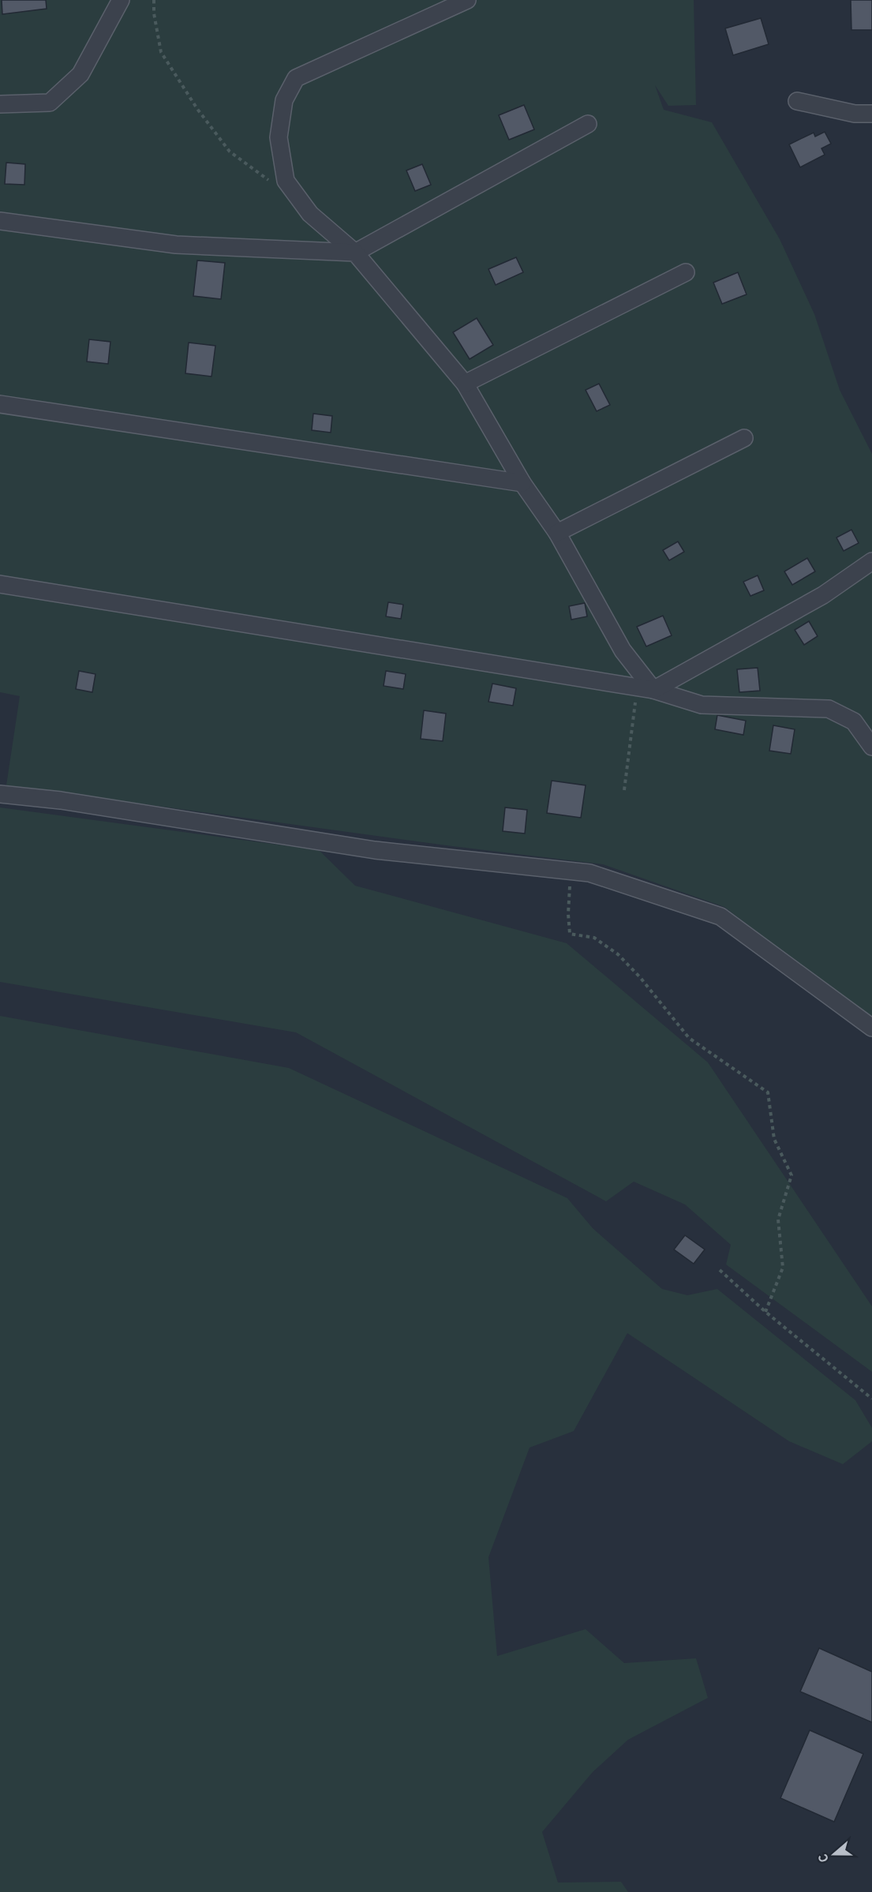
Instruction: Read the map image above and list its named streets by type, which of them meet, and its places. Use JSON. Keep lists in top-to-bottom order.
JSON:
{
  "north": "left"
}
